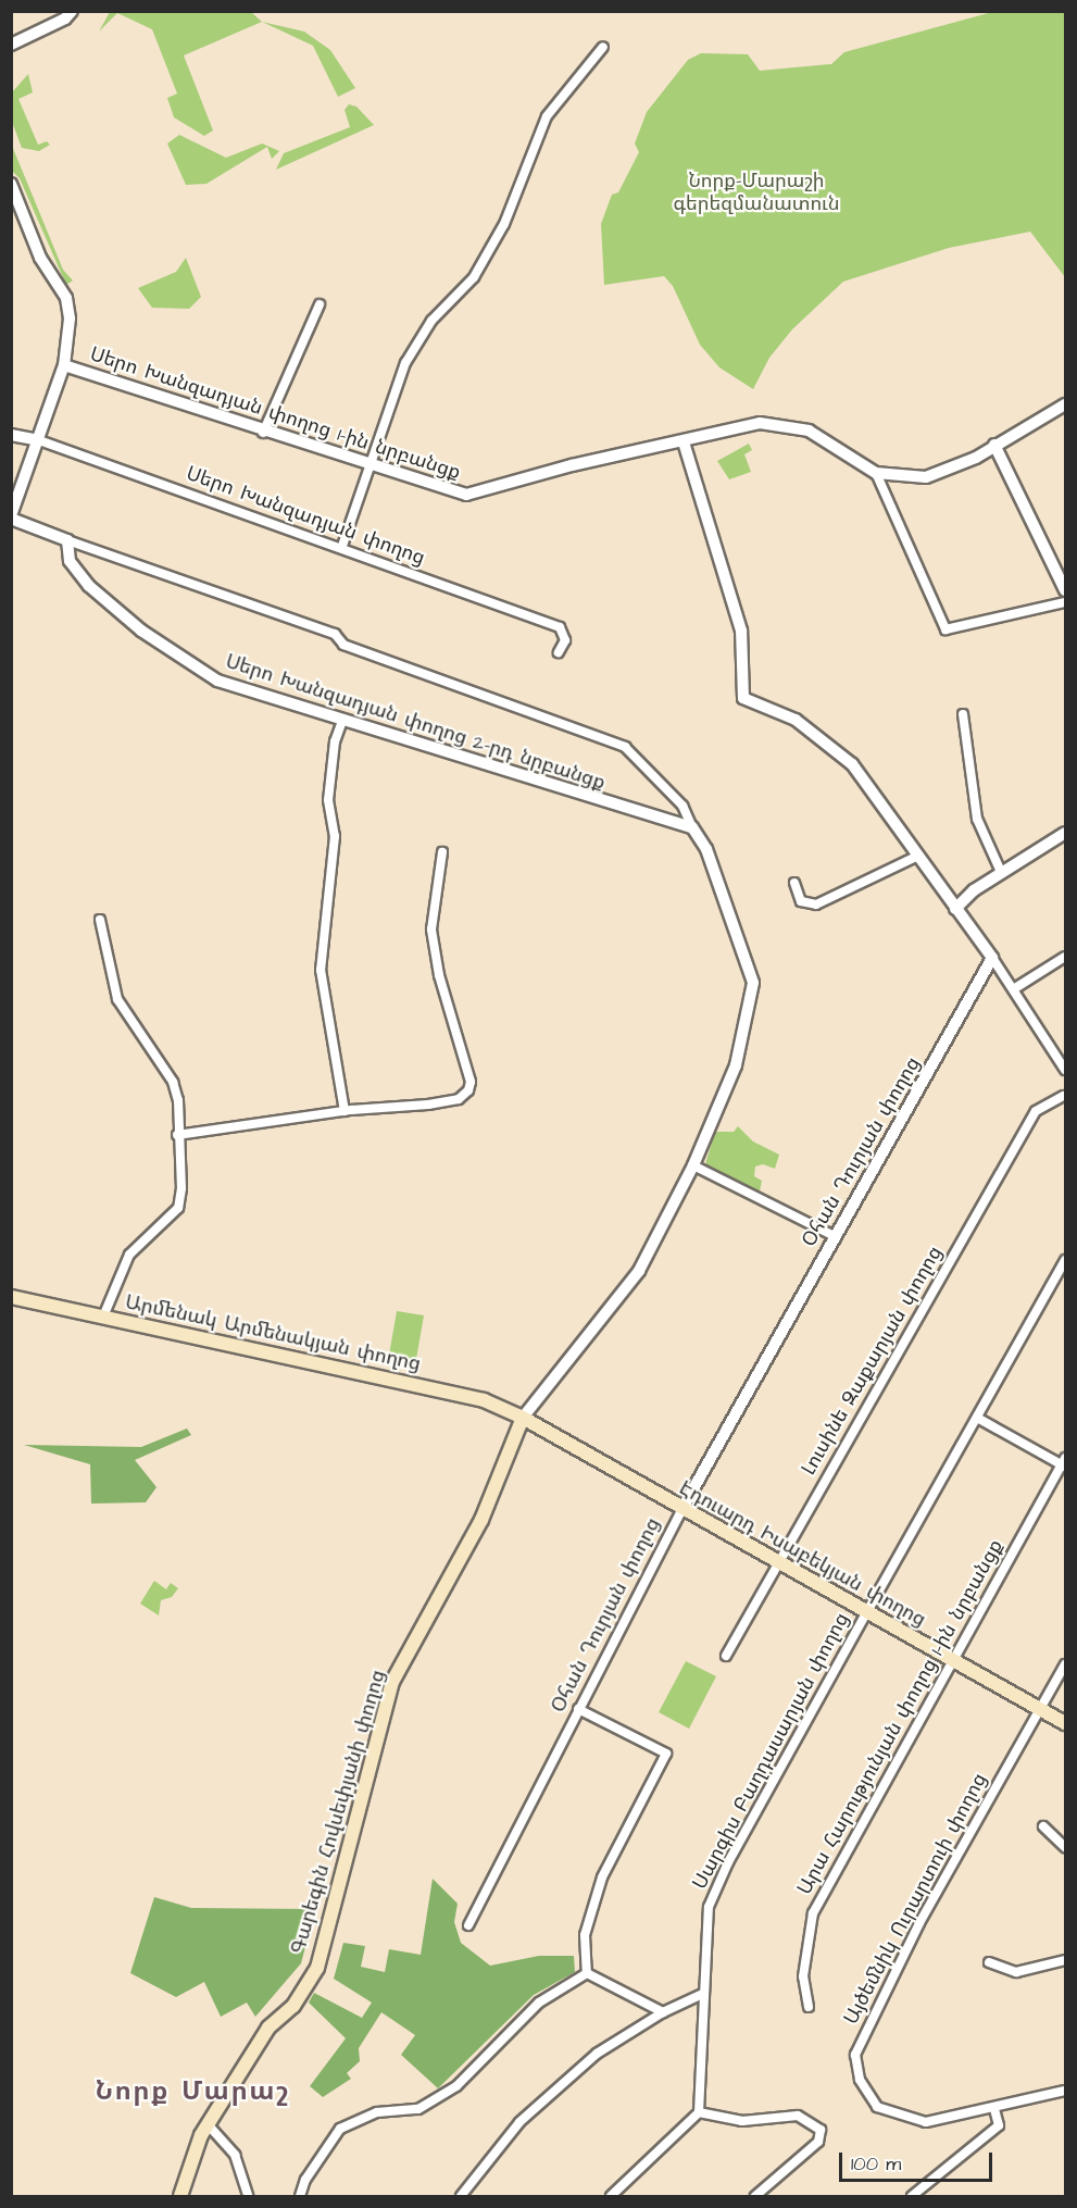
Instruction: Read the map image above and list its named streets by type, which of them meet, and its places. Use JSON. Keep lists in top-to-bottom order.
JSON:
{
  "streets": {
    "main road": ["Արմենակ Արմենակյան փողոց", "Էդուարդ Իսաբեկյան փողոց", "Գարեգին Հովսեփյանի փողոց"],
    "street": [
      "Սերո Խանզադյան փողոց 1-ին նրբանցք",
      "Սերո Խանզադյան փողոց",
      "Սերո Խանզադյան փողոց 2-րդ նրբանցք",
      "Օհան Դուրյան փողոց",
      "Լուսինե Զաքարյան փողոց",
      "Արա Հարությունյան փողոց 1-ին նրբանցք",
      "Սարգիս Բաղդասարյան փողոց",
      "Այծեմնիկ Ուրարտուի փողոց"
    ]
  },
  "crossings": [
    ["Սերո Խանզադյան փողոց 1-ին նրբանցք", "Սերո Խանզադյան փողոց"],
    ["Սերո Խանզադյան փողոց 2-րդ նրբանցք", "Գարեգին Հովսեփյանի փողոց"],
    ["Օհան Դուրյան փողոց", "Էդուարդ Իսաբեկյան փողոց"],
    ["Արմենակ Արմենակյան փողոց", "Էդուարդ Իսաբեկյան փողոց"],
    ["Արմենակ Արմենակյան փողոց", "Գարեգին Հովսեփյանի փողոց"],
    ["Լուսինե Զաքարյան փողոց", "Էդուարդ Իսաբեկյան փողոց"],
    ["Էդուարդ Իսաբեկյան փողոց", "Արա Հարությունյան փողոց 1-ին նրբանցք"],
    ["Էդուարդ Իսաբեկյան փողոց", "Սարգիս Բաղդասարյան փողոց"],
    ["Էդուարդ Իսաբեկյան փողոց", "Գարեգին Հովսեփյանի փողոց"],
    ["Էդուարդ Իսաբեկյան փողոց", "Այծեմնիկ Ուրարտուի փողոց"]
  ],
  "districts": ["Նորք Մարաշ"],
  "parks": ["Նորք-Մարաշի գերեզմանատուն"],
  "scale_bar": "100 m"
}
